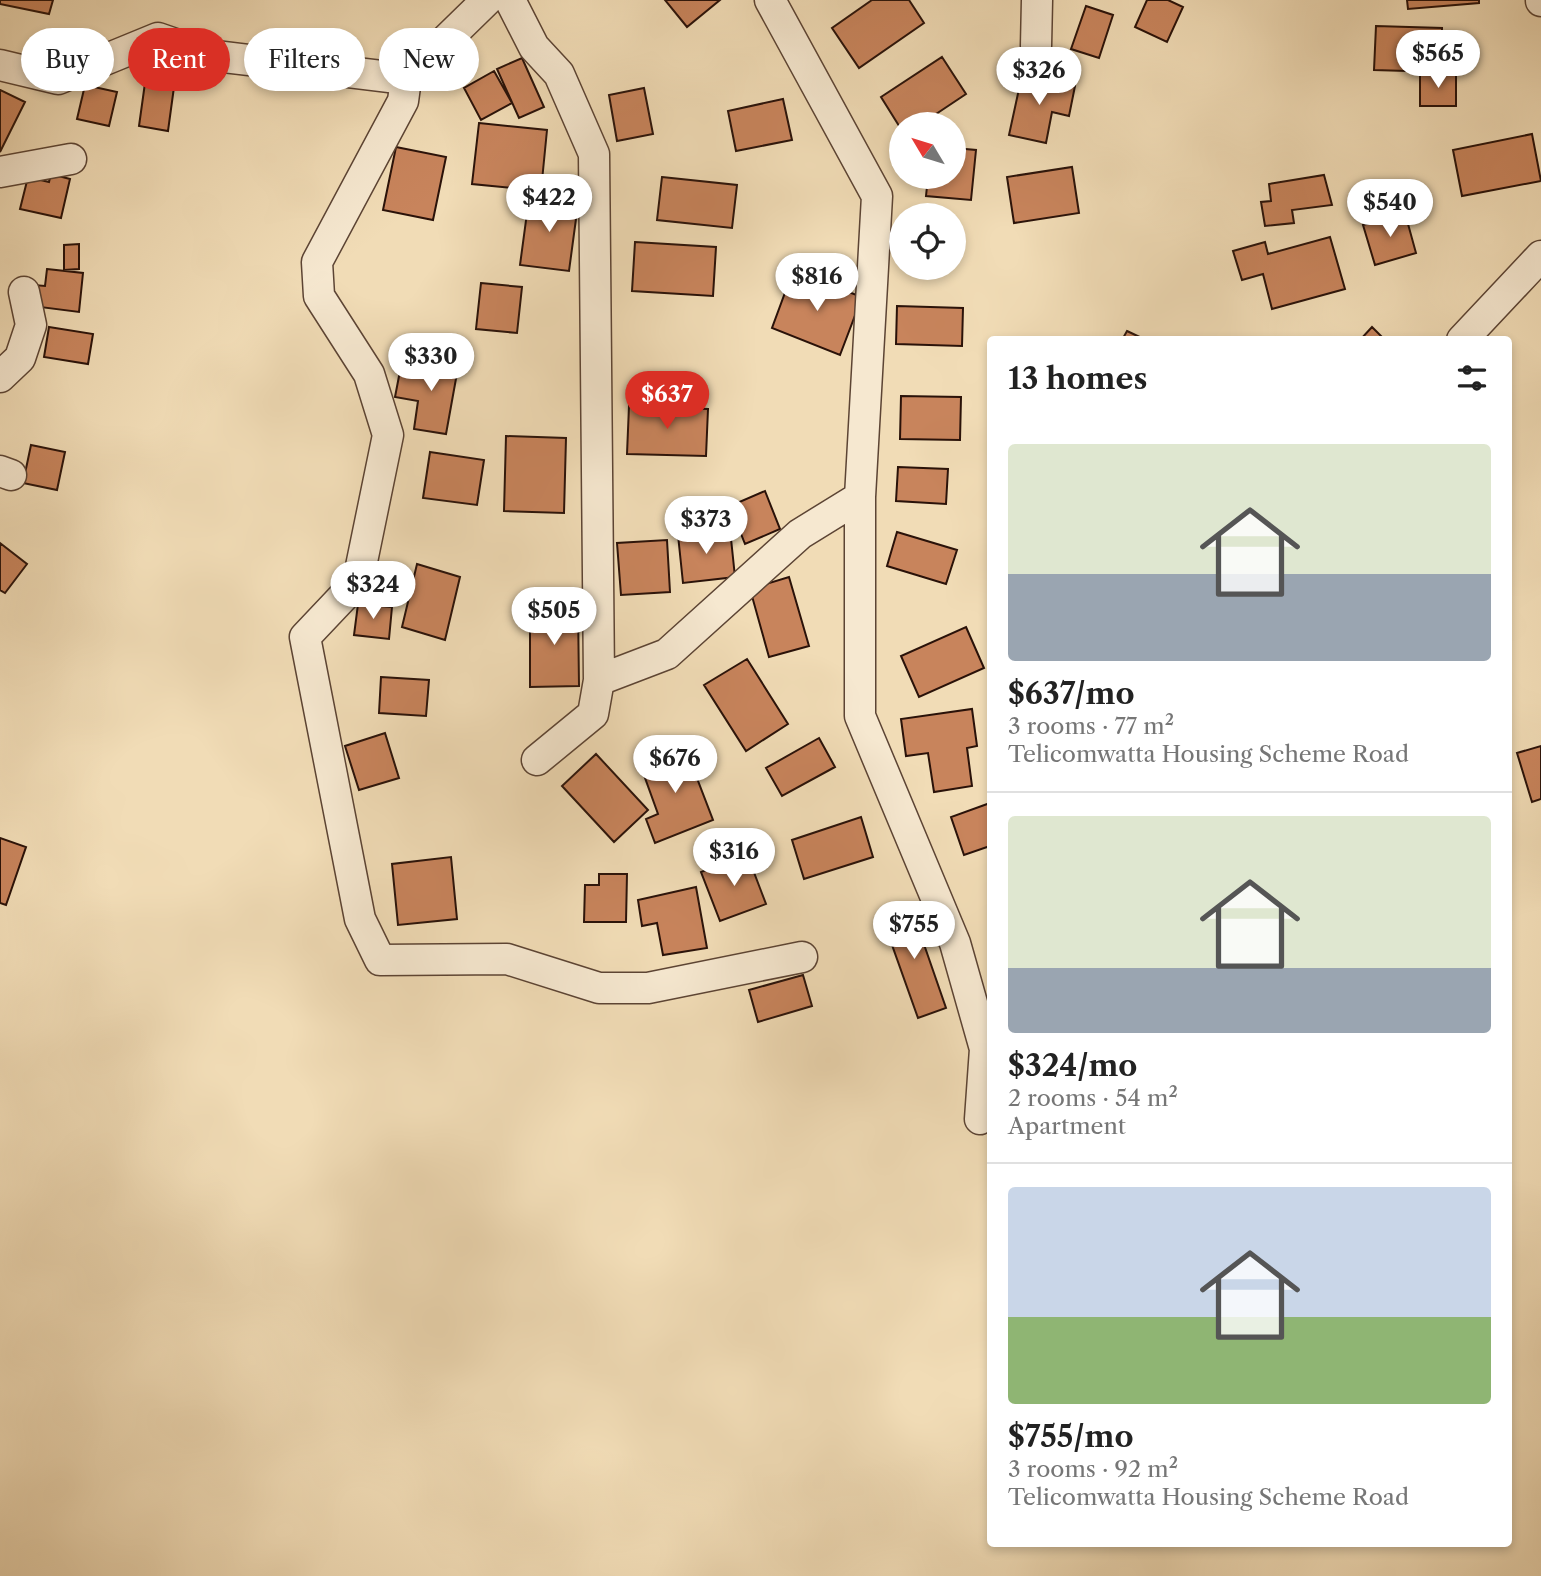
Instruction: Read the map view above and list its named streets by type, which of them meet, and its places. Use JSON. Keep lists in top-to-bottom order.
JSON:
{
  "north": "top left",
  "page": {
    "chip": [
      "Buy",
      "Rent",
      "Filters",
      "New"
    ],
    "price": [
      "$565",
      "$326",
      "$422",
      "$540",
      "$816",
      "$330",
      "$637",
      "$373",
      "$324",
      "$505",
      "$676",
      "$316",
      "$755"
    ],
    "heading": "13 homes",
    "list": [
      {
        "name": "$637/mo",
        "note": "3 rooms · 77 m² · Telicomwatta Housing Scheme Road"
      },
      {
        "name": "$324/mo",
        "note": "2 rooms · 54 m² · Apartment"
      },
      {
        "name": "$755/mo",
        "note": "3 rooms · 92 m² · Telicomwatta Housing Scheme Road"
      }
    ]
  }
}
